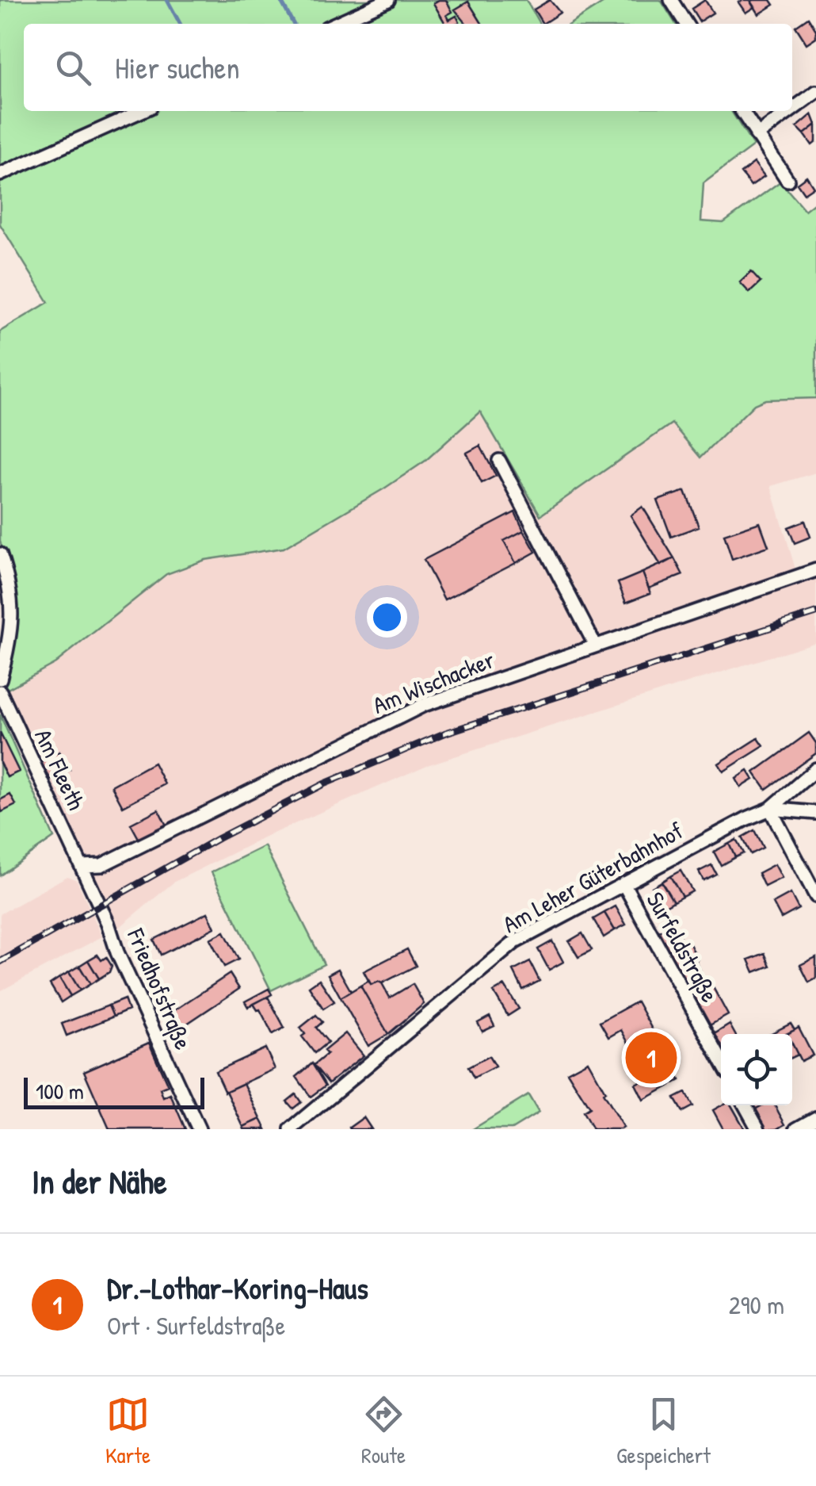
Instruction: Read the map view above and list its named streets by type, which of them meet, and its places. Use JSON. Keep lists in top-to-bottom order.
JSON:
{
  "streets": {
    "street": [
      "Am Wischacker",
      "Am Fleeth",
      "Am Leher Güterbahnhof",
      "Surfeldstraße",
      "Friedhofstraße"
    ]
  },
  "crossings": [
    ["Am Wischacker", "Am Fleeth"],
    ["Am Wischacker", "Friedhofstraße"],
    ["Am Fleeth", "Friedhofstraße"],
    ["Am Leher Güterbahnhof", "Surfeldstraße"]
  ],
  "scale_bar": "100 m",
  "page": {
    "search": "Hier suchen",
    "pins": "1",
    "scale": "100 m",
    "heading": "In der Nähe",
    "list": [
      {
        "mark": "1",
        "name": "Dr.-Lothar-Koring-Haus",
        "note": "Ort · Surfeldstraße",
        "value": "290 m"
      }
    ],
    "nav": ["Karte", "Route", "Gespeichert"]
  }
}
